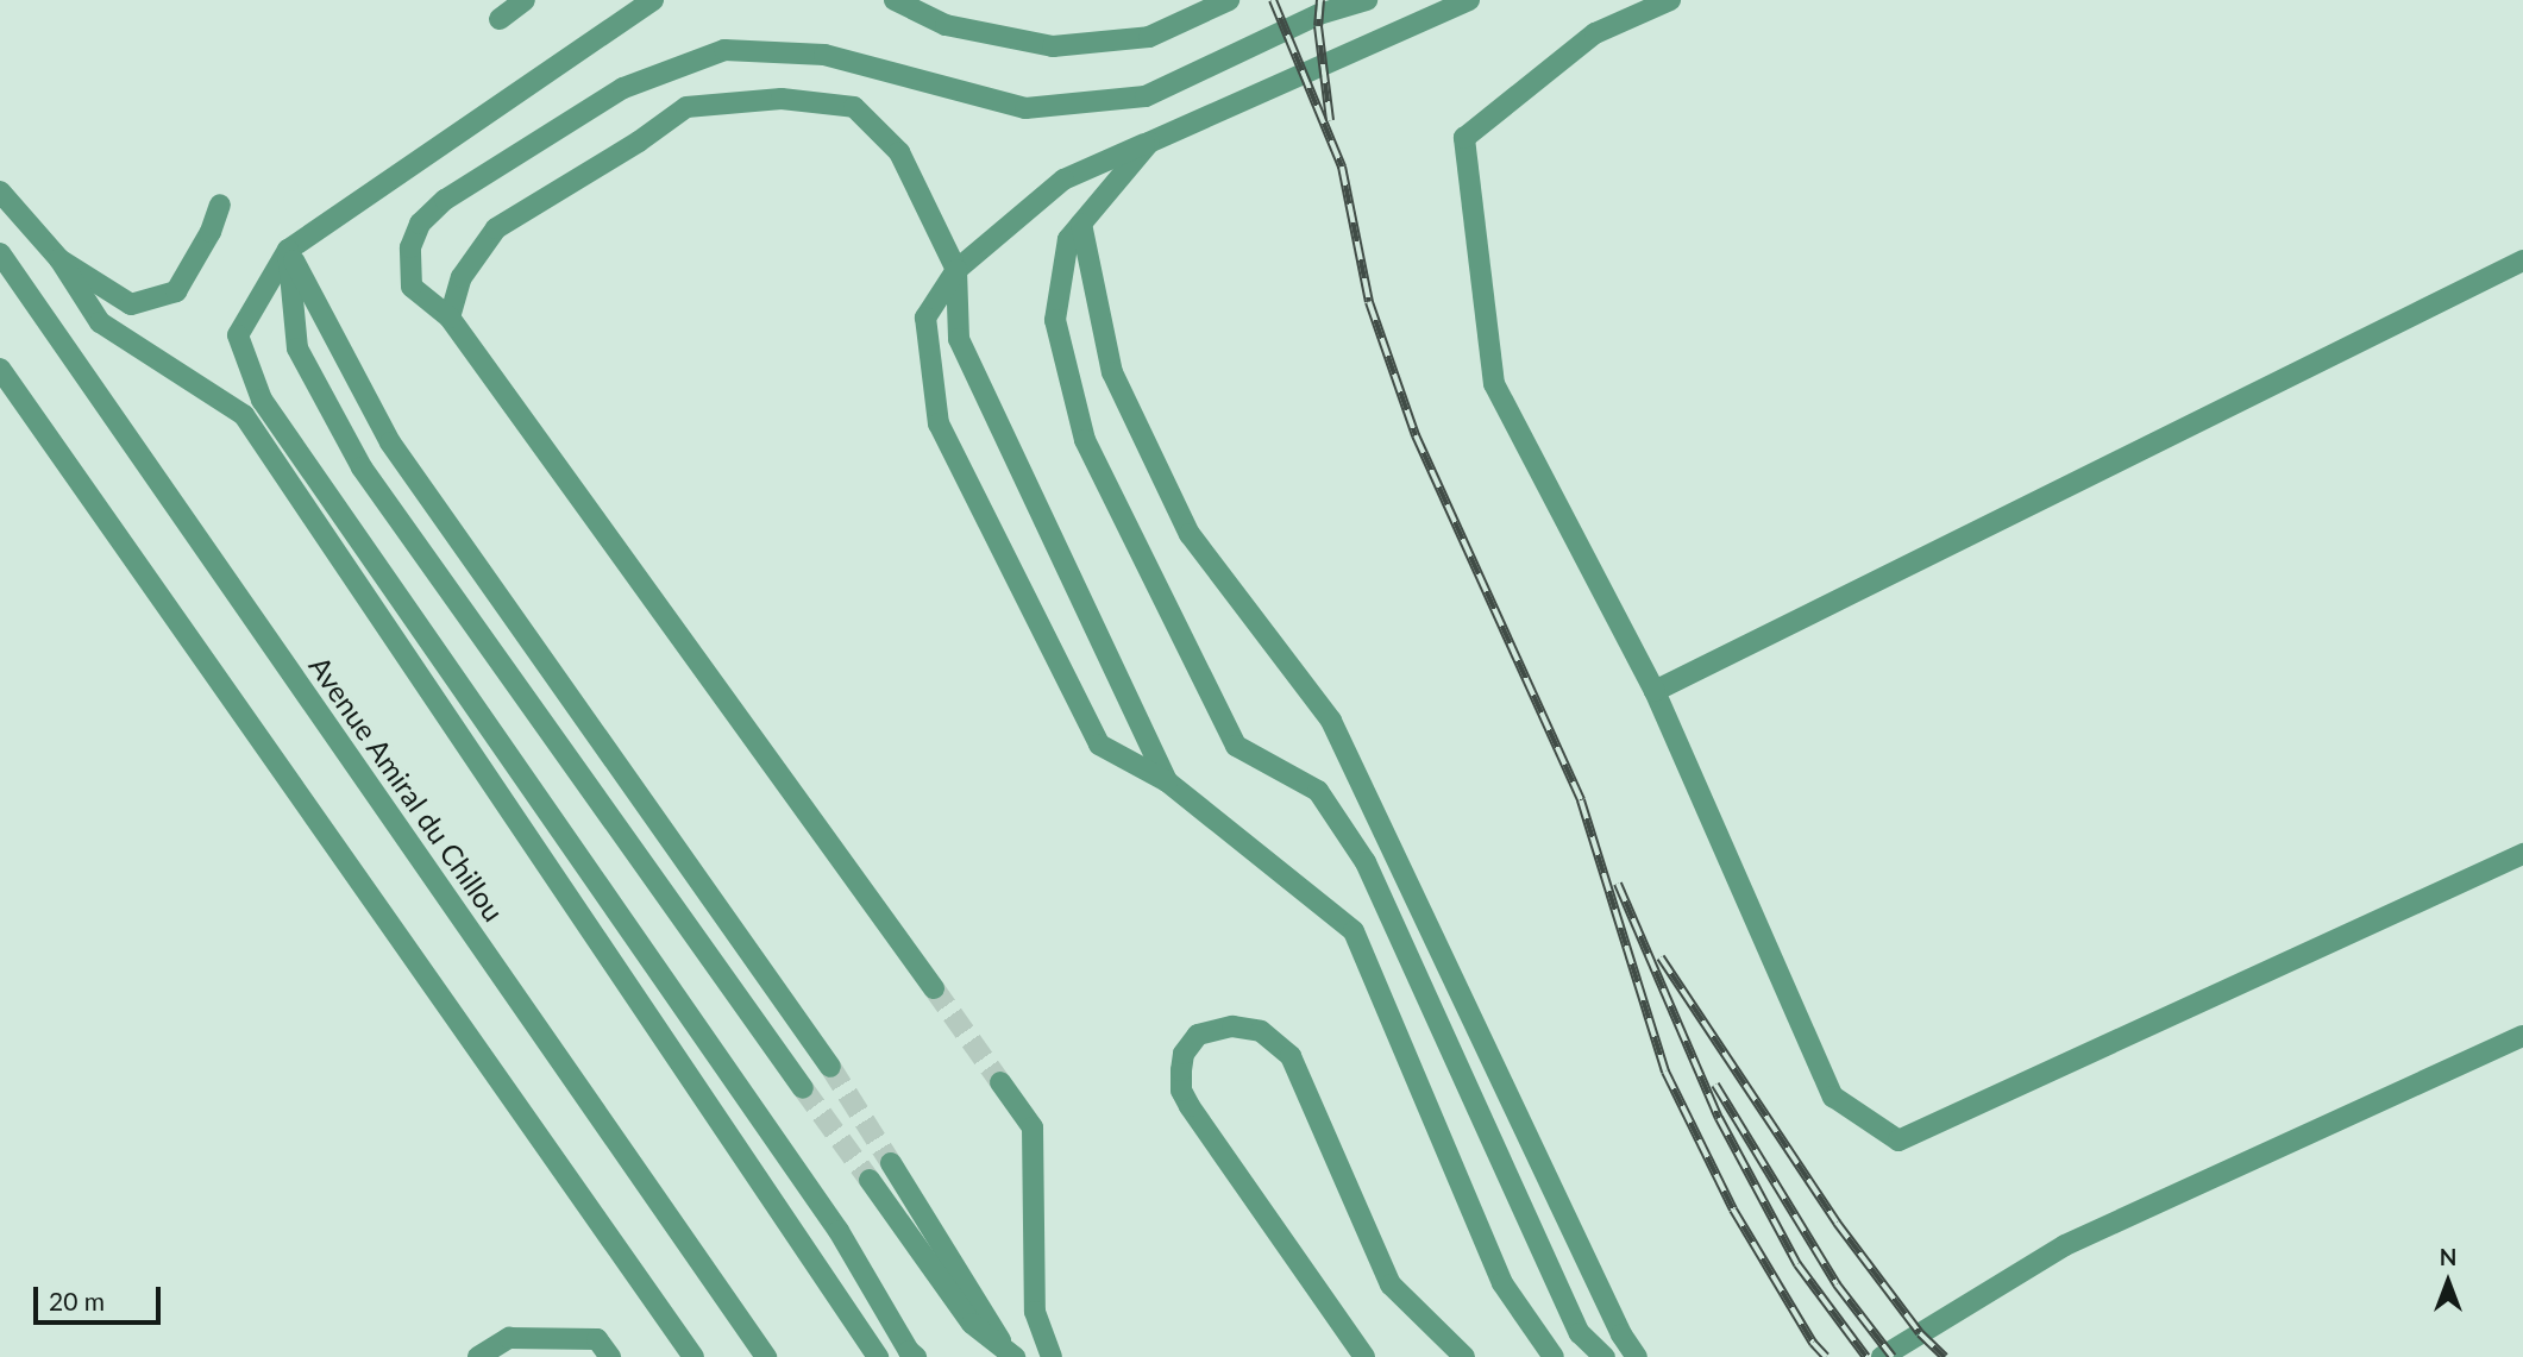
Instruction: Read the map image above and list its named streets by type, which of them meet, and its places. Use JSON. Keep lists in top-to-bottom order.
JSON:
{
  "streets": {
    "street": ["Avenue Amiral du Chillou"]
  },
  "scale_bar": "20 m",
  "north": "top"
}
